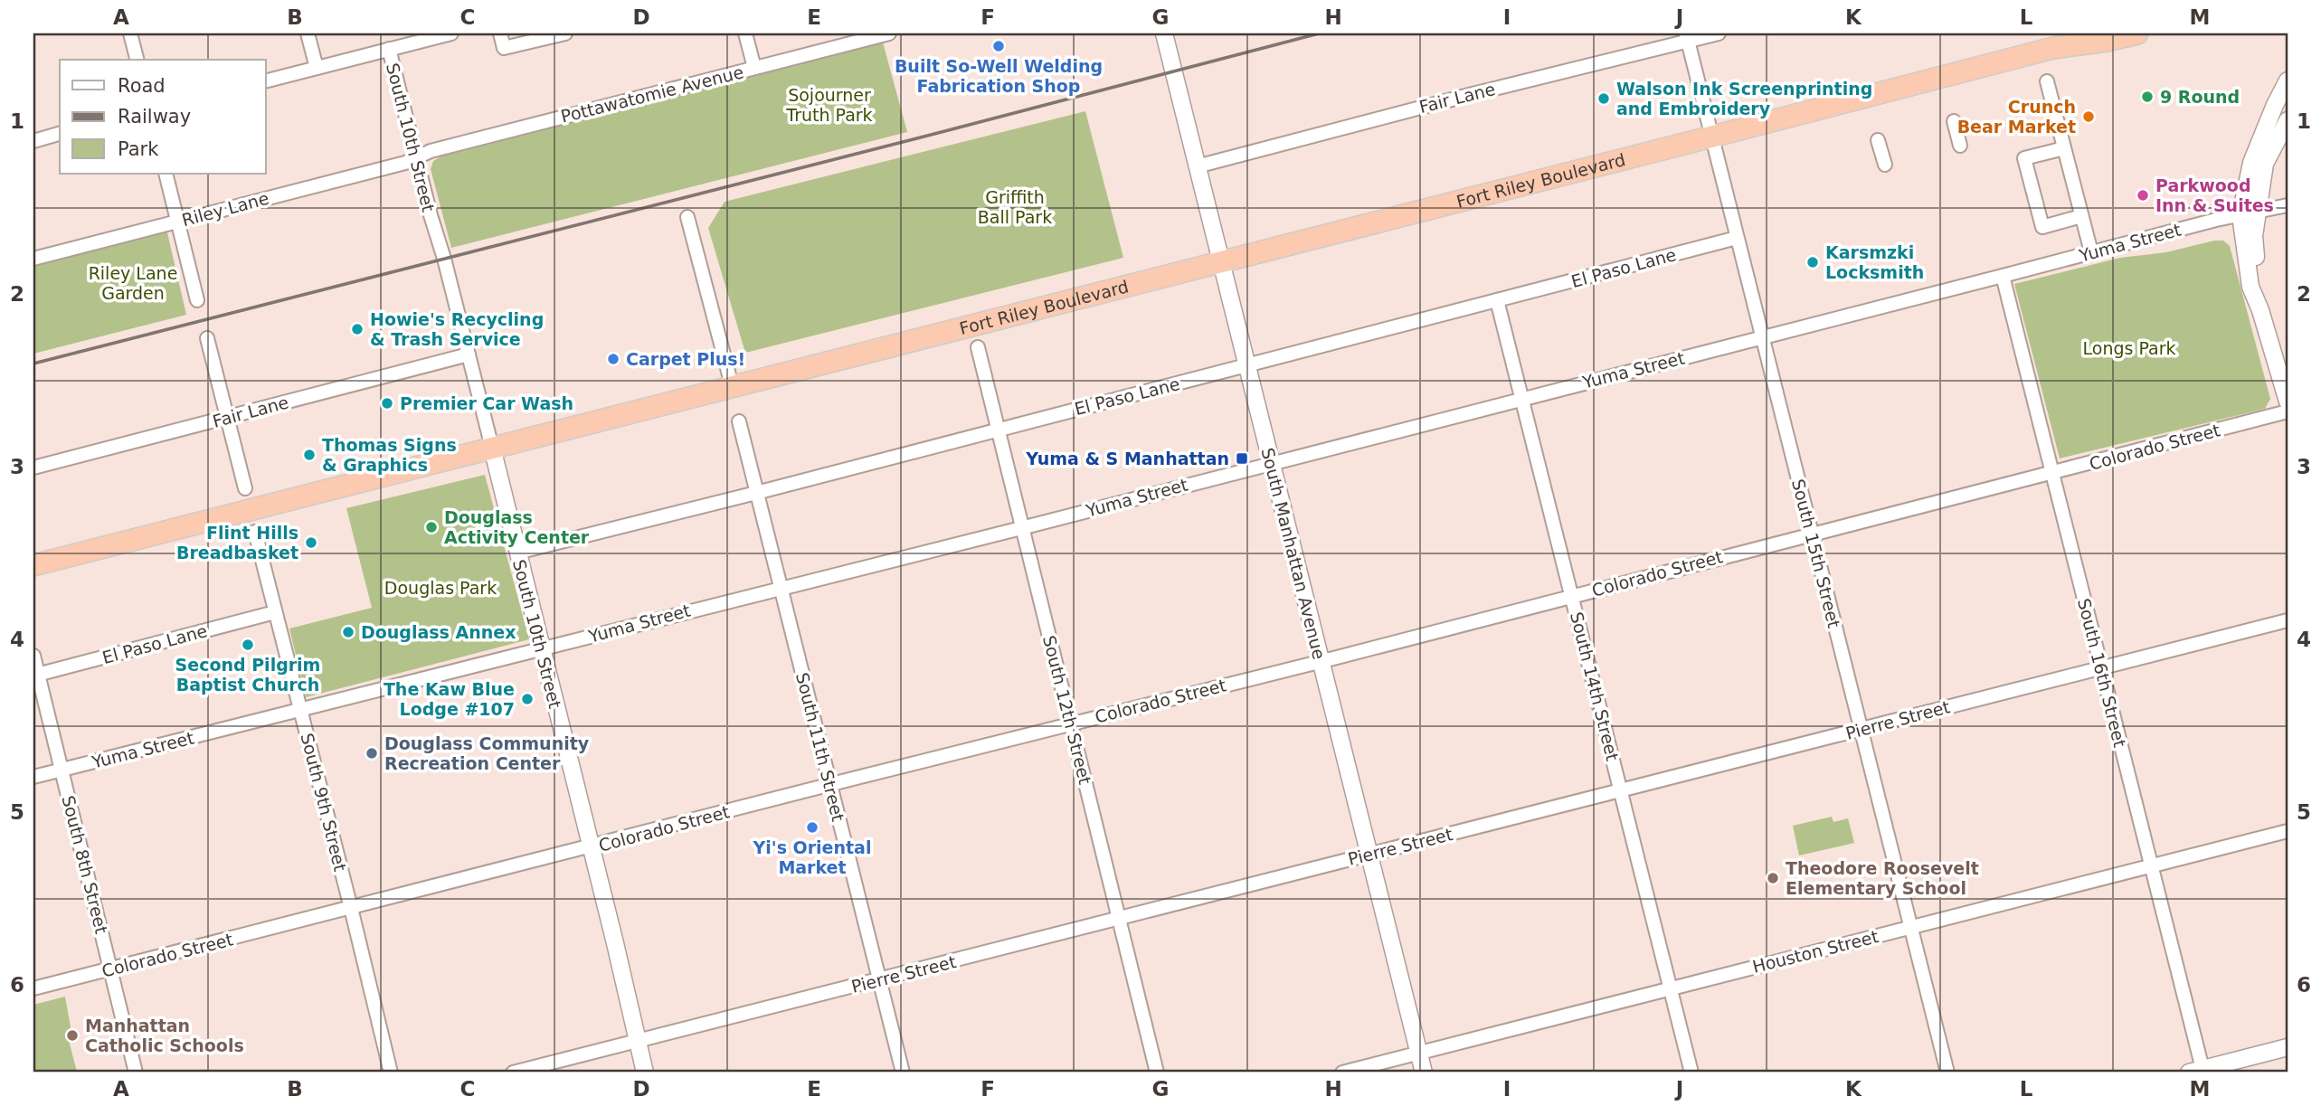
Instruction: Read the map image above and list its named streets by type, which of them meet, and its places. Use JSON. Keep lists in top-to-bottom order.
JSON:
{
  "streets": {
    "highway": ["Fort Riley Boulevard"],
    "street": [
      "Pottawatomie Avenue",
      "Fair Lane",
      "South 10th Street",
      "Riley Lane",
      "Yuma Street",
      "El Paso Lane",
      "Colorado Street",
      "South Manhattan Avenue",
      "South 15th Street",
      "South 16th Street",
      "South 14th Street",
      "South 12th Street",
      "Pierre Street",
      "South 11th Street",
      "South 9th Street",
      "South 8th Street",
      "Houston Street"
    ]
  },
  "crossings": [
    ["Pottawatomie Avenue", "South 10th Street"],
    ["Pottawatomie Avenue", "Riley Lane"],
    ["Fair Lane", "South 10th Street"],
    ["Fair Lane", "South Manhattan Avenue"],
    ["Fair Lane", "South 15th Street"],
    ["South 10th Street", "Fort Riley Boulevard"],
    ["South 10th Street", "Riley Lane"],
    ["South 10th Street", "Yuma Street"],
    ["South 10th Street", "El Paso Lane"],
    ["South 10th Street", "Colorado Street"],
    ["South 10th Street", "Pierre Street"],
    ["Fort Riley Boulevard", "South Manhattan Avenue"],
    ["Fort Riley Boulevard", "South 15th Street"],
    ["Yuma Street", "South Manhattan Avenue"],
    ["Yuma Street", "South 15th Street"],
    ["Yuma Street", "South 16th Street"],
    ["Yuma Street", "South 14th Street"],
    ["Yuma Street", "South 12th Street"],
    ["Yuma Street", "South 11th Street"],
    ["Yuma Street", "South 9th Street"],
    ["Yuma Street", "South 8th Street"],
    ["El Paso Lane", "South Manhattan Avenue"],
    ["El Paso Lane", "South 15th Street"],
    ["El Paso Lane", "South 14th Street"],
    ["El Paso Lane", "South 12th Street"],
    ["El Paso Lane", "South 11th Street"],
    ["El Paso Lane", "South 9th Street"],
    ["El Paso Lane", "South 8th Street"],
    ["Colorado Street", "South Manhattan Avenue"],
    ["Colorado Street", "South 15th Street"],
    ["Colorado Street", "South 16th Street"],
    ["Colorado Street", "South 14th Street"],
    ["Colorado Street", "South 12th Street"],
    ["Colorado Street", "South 11th Street"],
    ["Colorado Street", "South 9th Street"],
    ["Colorado Street", "South 8th Street"],
    ["South Manhattan Avenue", "Pierre Street"],
    ["South Manhattan Avenue", "Houston Street"],
    ["South 15th Street", "Pierre Street"],
    ["South 15th Street", "Houston Street"],
    ["South 16th Street", "Pierre Street"],
    ["South 16th Street", "Houston Street"],
    ["South 14th Street", "Pierre Street"],
    ["South 14th Street", "Houston Street"],
    ["South 12th Street", "Pierre Street"],
    ["Pierre Street", "South 11th Street"]
  ],
  "parks": [
    "Sojourner Truth Park",
    "Griffith Ball Park",
    "Riley Lane Garden",
    "Longs Park",
    "Douglas Park"
  ],
  "places": {
    "other": [
      "Built So-Well Welding Fabrication Shop",
      "9 Round",
      "Walson Ink Screenprinting and Embroidery",
      "Crunch Bear Market",
      "Parkwood Inn & Suites",
      "Karsmzki Locksmith",
      "Howie's Recycling & Trash Service",
      "Carpet Plus!",
      "Premier Car Wash",
      "Thomas Signs & Graphics",
      "Douglass Activity Center",
      "Flint Hills Breadbasket",
      "Douglass Annex",
      "Second Pilgrim Baptist Church",
      "The Kaw Blue Lodge #107",
      "Douglass Community Recreation Center",
      "Yi's Oriental Market",
      "Theodore Roosevelt Elementary School",
      "Manhattan Catholic Schools"
    ],
    "transit": ["Yuma & S Manhattan"]
  },
  "legend": ["Road", "Railway", "Park"],
  "grid": {
    "columns": [
      "A",
      "B",
      "C",
      "D",
      "E",
      "F",
      "G",
      "H",
      "I",
      "J",
      "K",
      "L",
      "M"
    ],
    "rows": [
      "1",
      "2",
      "3",
      "4",
      "5",
      "6"
    ]
  }
}
